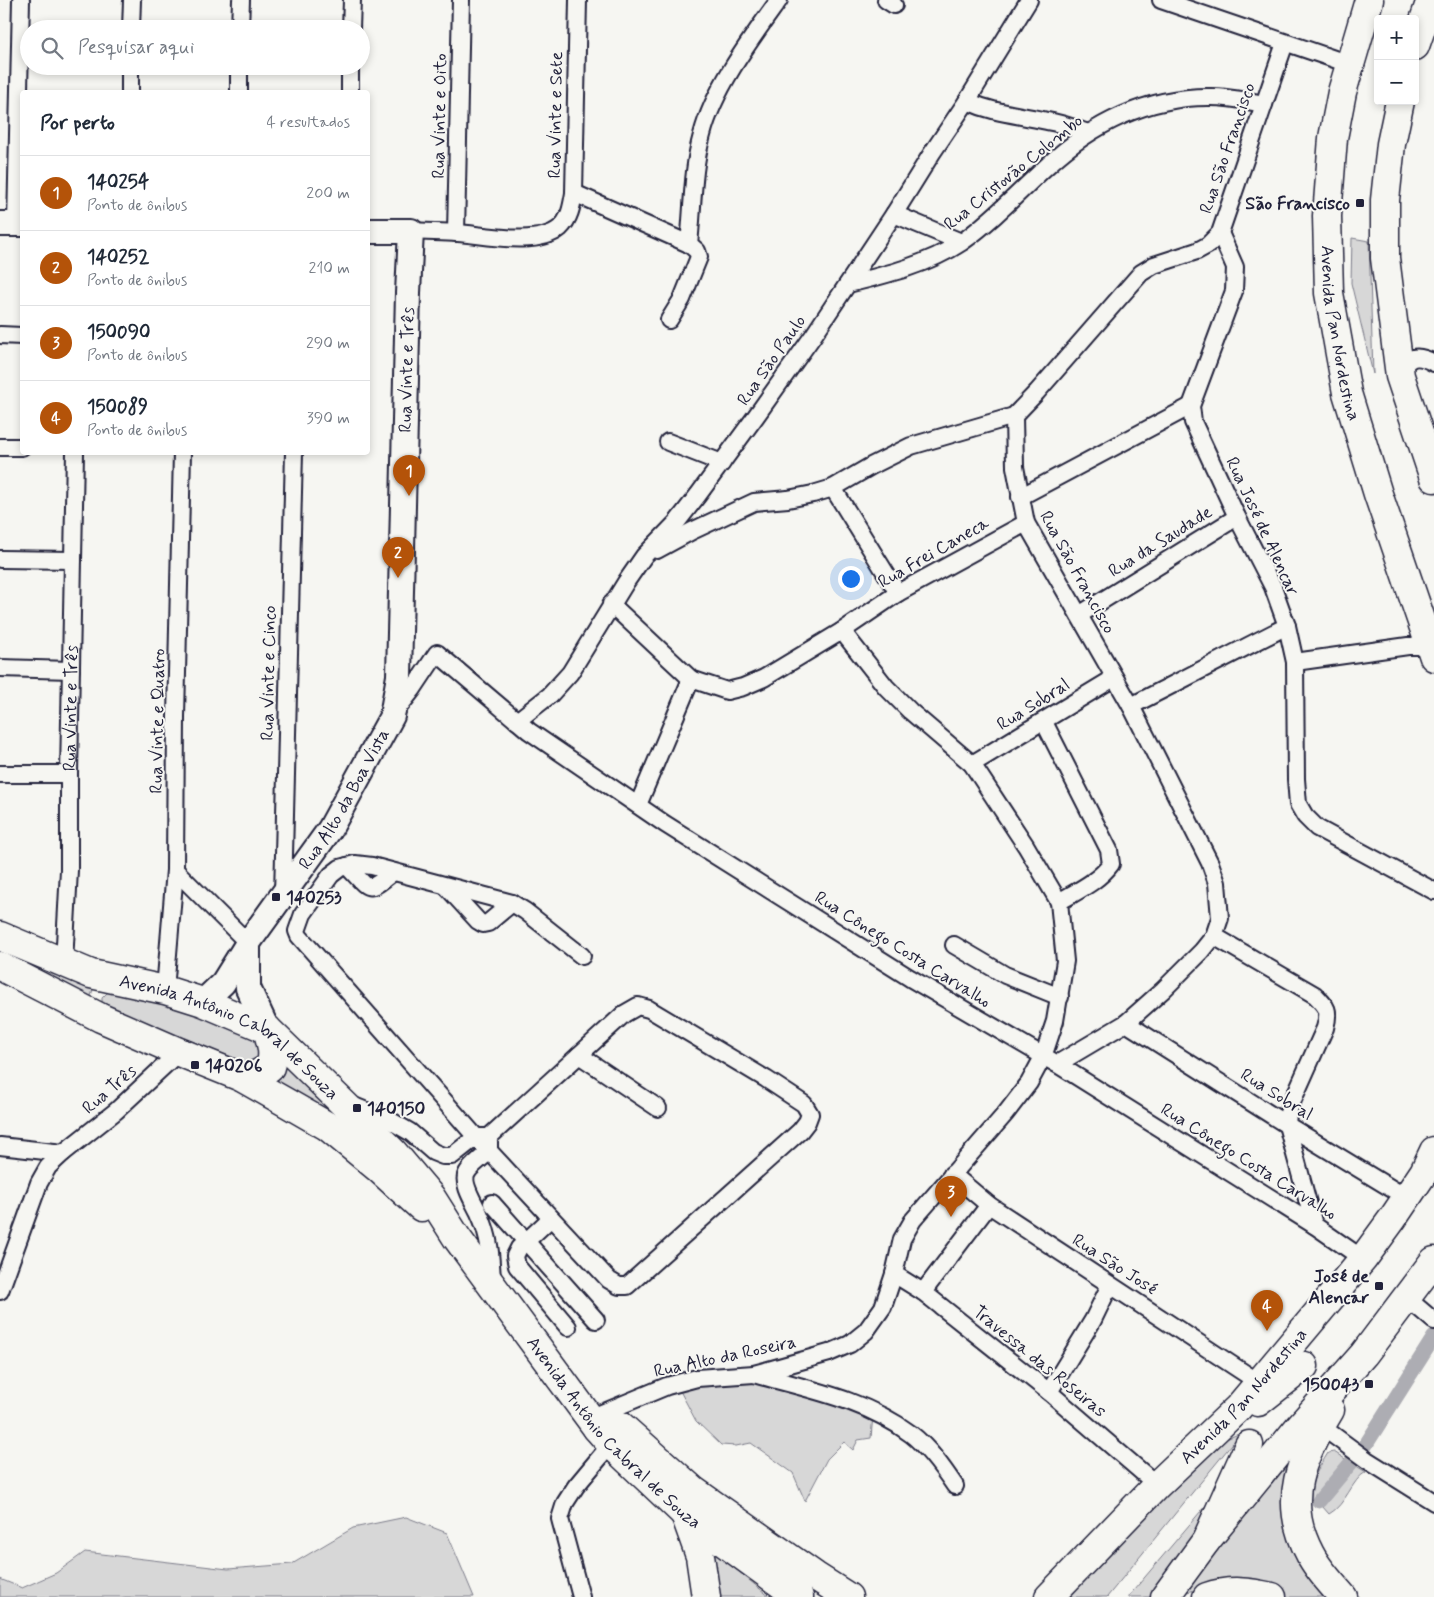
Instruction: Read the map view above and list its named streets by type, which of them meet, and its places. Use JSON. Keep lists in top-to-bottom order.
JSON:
{
  "streets": {
    "highway": ["Avenida Pan Nordestina", "Avenida Antônio Cabral de Souza"],
    "main road": ["Rua Vinte e Três", "Rua Alto da Boa Vista"],
    "street": [
      "Rua Vinte e Sete",
      "Rua Vinte e Oito",
      "Rua São Francisco",
      "Rua Cristovão Colombo",
      "Rua São Paulo",
      "Rua José de Alencar",
      "Rua da Saudade",
      "Rua Frei Caneca",
      "Rua Vinte e Cinco",
      "Rua Sobral",
      "Rua Vinte e Quatro",
      "Rua Cônego Costa Carvalho",
      "Rua Três",
      "Rua São José",
      "Rua Alto da Roseira",
      "Travessa das Roseiras"
    ]
  },
  "crossings": [
    ["Rua Vinte e Sete", "Rua Vinte e Oito"],
    ["Rua São Francisco", "Rua Cristovão Colombo"],
    ["Rua São Francisco", "Rua da Saudade"],
    ["Rua São Francisco", "Rua Frei Caneca"],
    ["Rua São Francisco", "Rua Sobral"],
    ["Rua São Francisco", "Rua Cônego Costa Carvalho"],
    ["Rua São Francisco", "Rua Alto da Roseira"],
    ["Rua Cristovão Colombo", "Rua São Paulo"],
    ["Avenida Pan Nordestina", "Rua Sobral"],
    ["Avenida Pan Nordestina", "Rua Cônego Costa Carvalho"],
    ["Avenida Pan Nordestina", "Rua São José"],
    ["Avenida Pan Nordestina", "Travessa das Roseiras"],
    ["Rua São Paulo", "Rua Frei Caneca"],
    ["Rua São Paulo", "Rua Cônego Costa Carvalho"],
    ["Rua Vinte e Três", "Rua Alto da Boa Vista"],
    ["Rua Vinte e Três", "Avenida Antônio Cabral de Souza"],
    ["Rua José de Alencar", "Rua da Saudade"],
    ["Rua Vinte e Cinco", "Rua Alto da Boa Vista"],
    ["Rua Vinte e Quatro", "Avenida Antônio Cabral de Souza"],
    ["Rua Alto da Boa Vista", "Rua Cônego Costa Carvalho"],
    ["Rua Alto da Boa Vista", "Avenida Antônio Cabral de Souza"],
    ["Rua Cônego Costa Carvalho", "Rua Alto da Roseira"],
    ["Avenida Antônio Cabral de Souza", "Rua Três"],
    ["Avenida Antônio Cabral de Souza", "Rua Alto da Roseira"],
    ["Rua São José", "Rua Alto da Roseira"],
    ["Rua Alto da Roseira", "Travessa das Roseiras"]
  ],
  "places": {
    "transit": [
      "São Francisco",
      "140253",
      "140206",
      "140150",
      "José de Alencar",
      "150043"
    ]
  },
  "page": {
    "map_buttons": ["+", "−"],
    "search": "Pesquisar aqui",
    "heading": ["Por perto", "4 resultados"],
    "list": [
      {
        "mark": "1",
        "name": "140254",
        "note": "Ponto de ônibus",
        "value": "200 m"
      },
      {
        "mark": "2",
        "name": "140252",
        "note": "Ponto de ônibus",
        "value": "210 m"
      },
      {
        "mark": "3",
        "name": "150090",
        "note": "Ponto de ônibus",
        "value": "290 m"
      },
      {
        "mark": "4",
        "name": "150089",
        "note": "Ponto de ônibus",
        "value": "390 m"
      }
    ],
    "pins": [
      "1",
      "2",
      "3",
      "4"
    ]
  }
}
